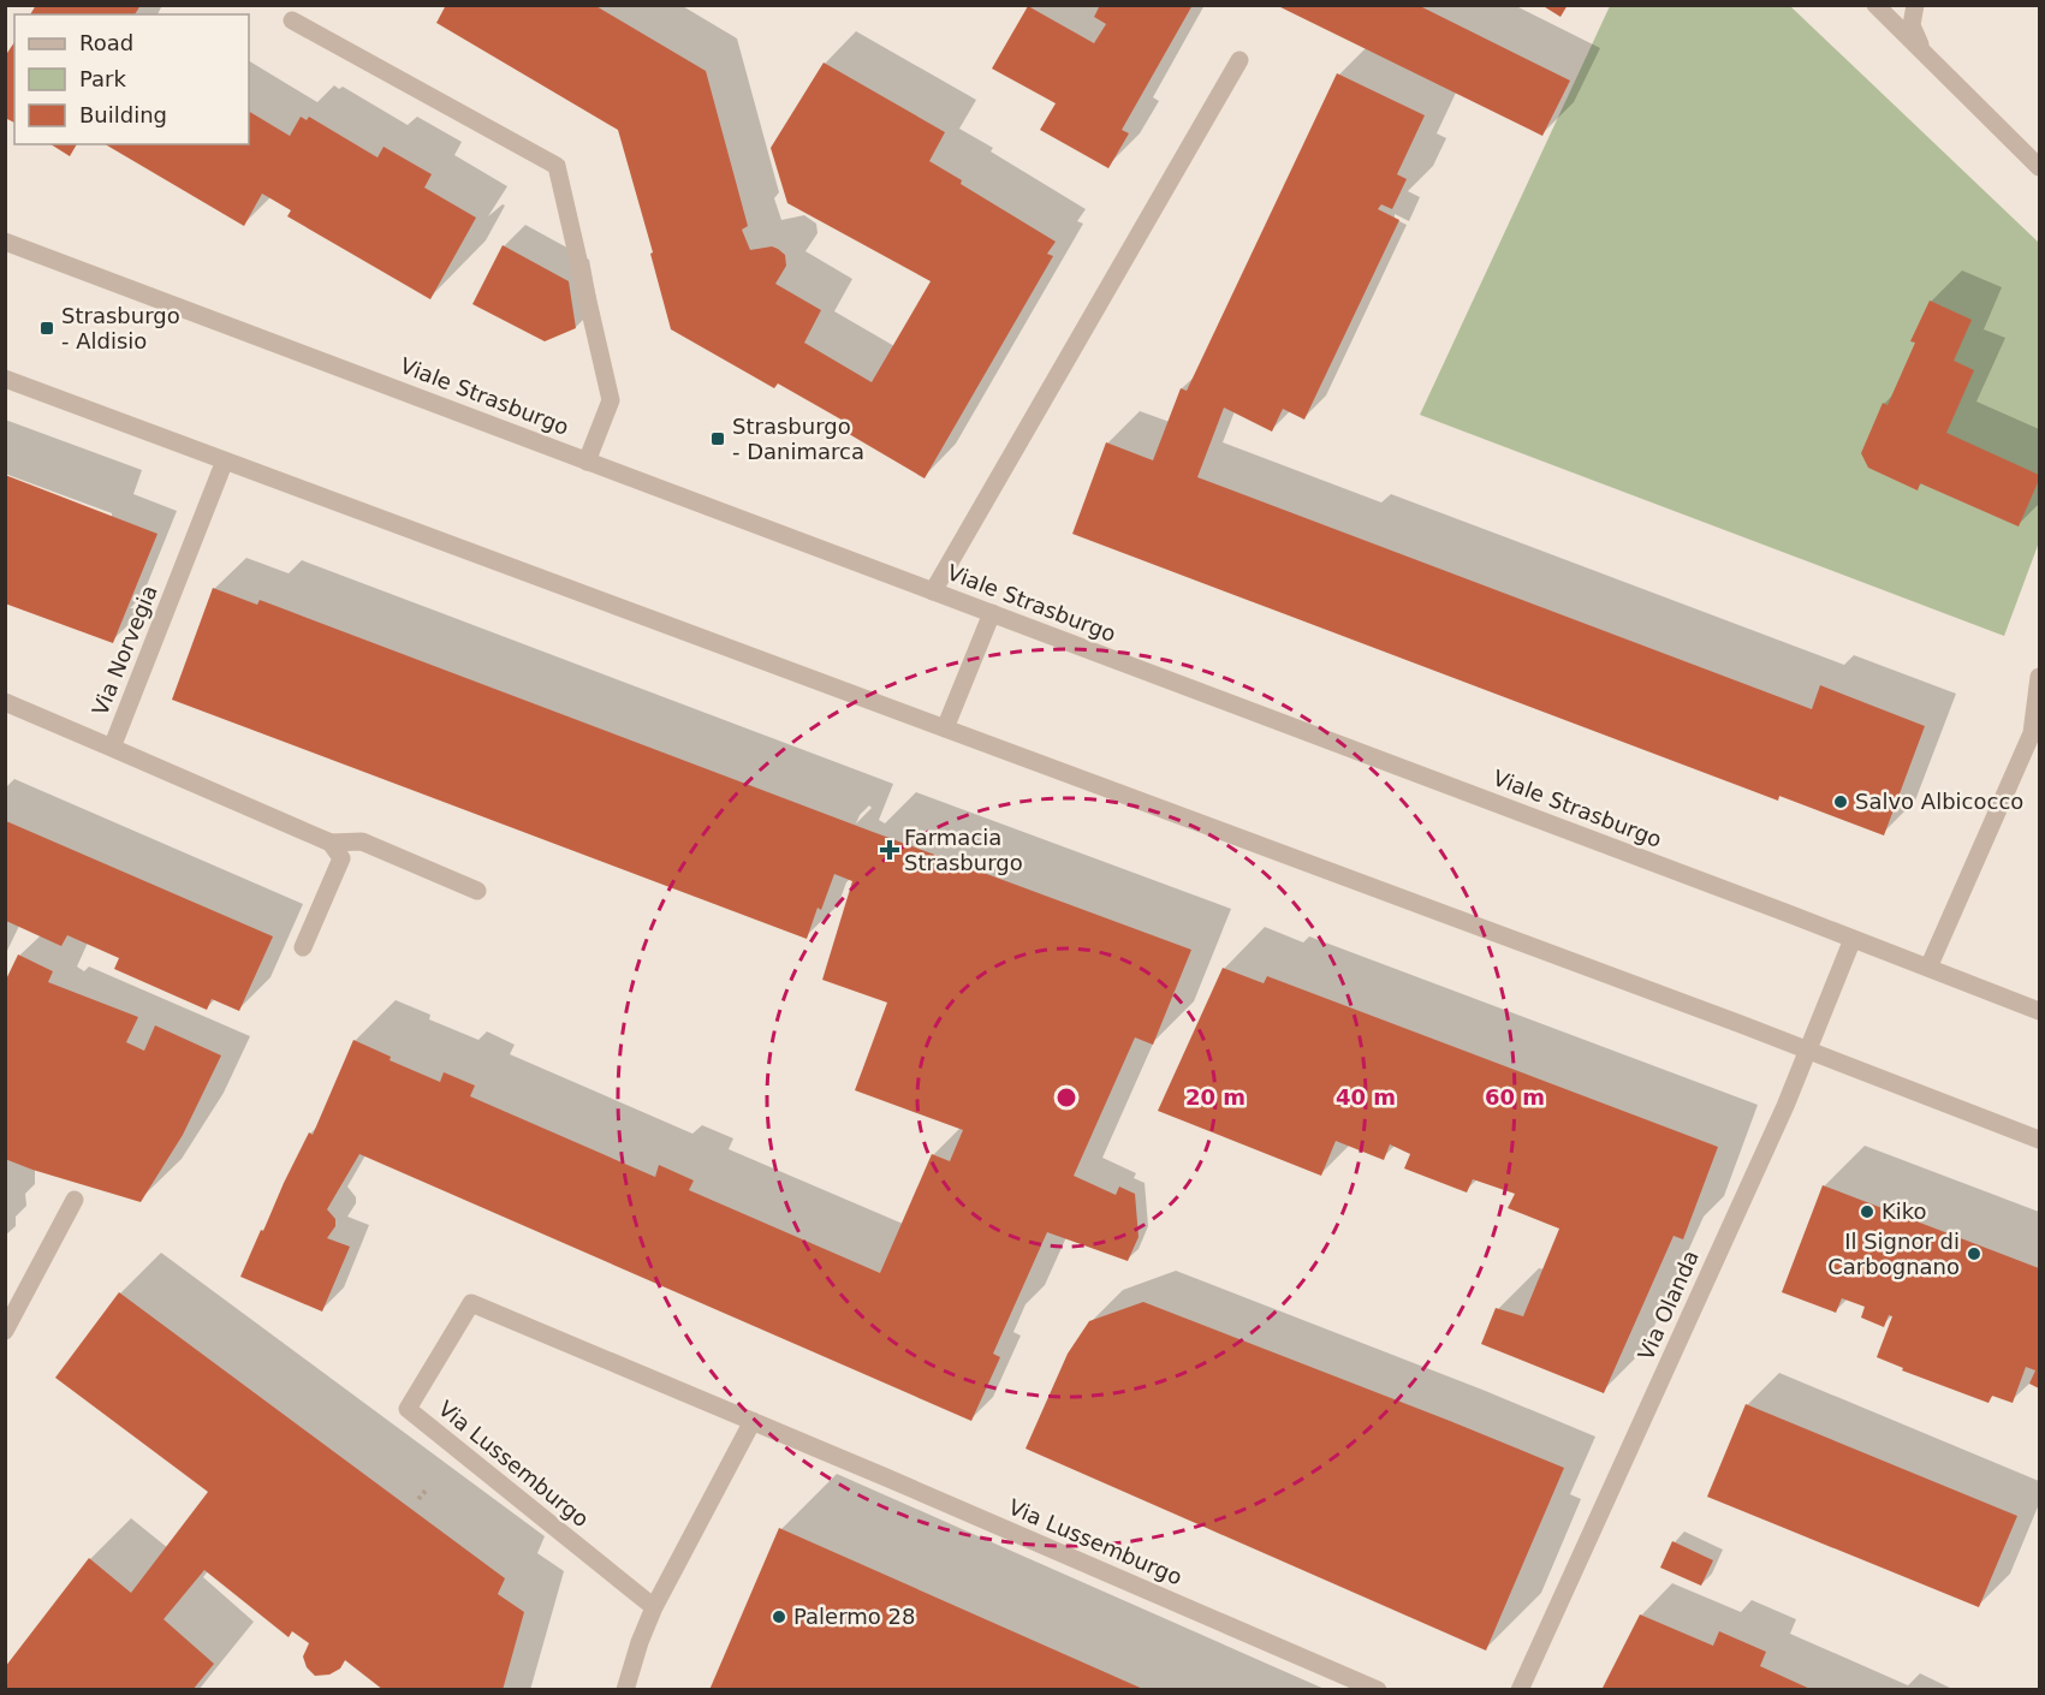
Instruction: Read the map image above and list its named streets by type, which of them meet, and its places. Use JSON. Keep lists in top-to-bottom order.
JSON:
{
  "streets": {
    "street": [
      "Viale Strasburgo",
      "Via Norvegia",
      "Via Olanda",
      "Via Lussemburgo"
    ]
  },
  "crossings": [
    ["Viale Strasburgo", "Via Olanda"]
  ],
  "places": {
    "transit": ["Strasburgo - Aldisio", "Strasburgo - Danimarca"],
    "other": [
      "Salvo Albicocco",
      "Kiko",
      "Il Signor di Carbognano",
      "Palermo 28"
    ],
    "health": ["Farmacia Strasburgo"]
  },
  "legend": ["Road", "Park", "Building"],
  "rings": ["20 m", "40 m", "60 m"]
}
